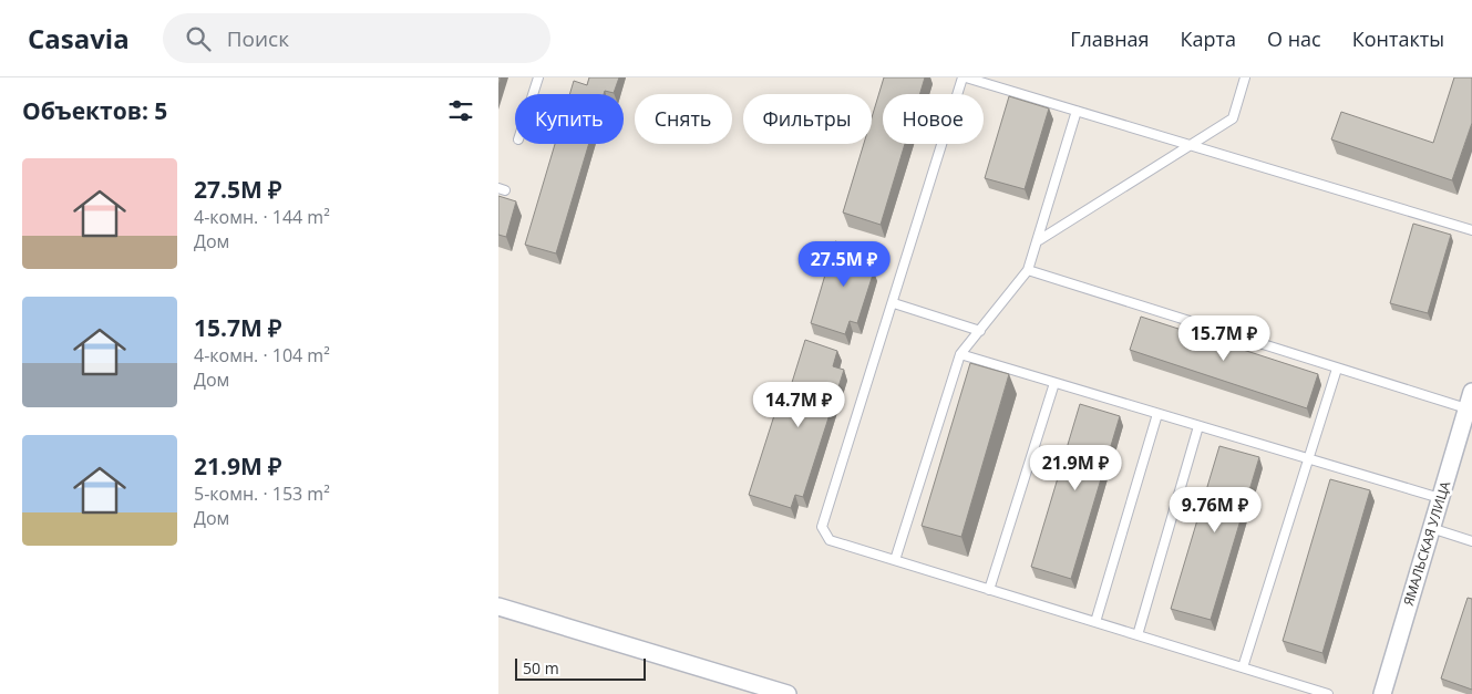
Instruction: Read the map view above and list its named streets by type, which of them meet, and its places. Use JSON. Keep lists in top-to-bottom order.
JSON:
{
  "streets": {
    "street": ["ЯМАЛЬСКАЯ УЛИЦА"]
  },
  "scale_bar": "50 m",
  "page": {
    "header": "Casavia",
    "search": "Поиск",
    "nav": [
      "Главная",
      "Карта",
      "О нас",
      "Контакты"
    ],
    "heading": "Объектов: 5",
    "chip": [
      "Купить",
      "Снять",
      "Фильтры",
      "Новое"
    ],
    "list": [
      {
        "name": "27.5M ₽",
        "note": "4-комн. · 144 m² · Дом"
      },
      {
        "name": "15.7M ₽",
        "note": "4-комн. · 104 m² · Дом"
      },
      {
        "name": "21.9M ₽",
        "note": "5-комн. · 153 m² · Дом"
      }
    ],
    "price": [
      "27.5M ₽",
      "15.7M ₽",
      "14.7M ₽",
      "21.9M ₽",
      "9.76M ₽"
    ],
    "scale": "50 m"
  }
}
